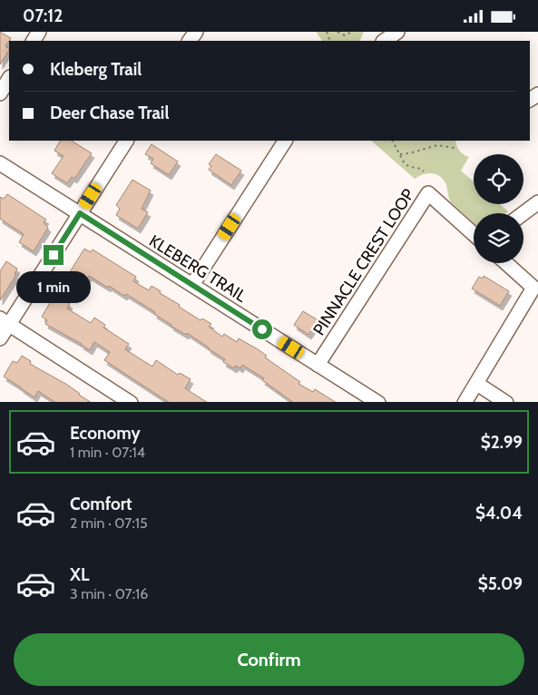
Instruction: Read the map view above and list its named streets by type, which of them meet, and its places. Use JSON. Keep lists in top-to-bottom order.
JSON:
{
  "streets": {
    "street": ["PINNACLE CREST LOOP", "KLEBERG TRAIL"]
  },
  "crossings": [
    ["PINNACLE CREST LOOP", "KLEBERG TRAIL"]
  ],
  "page": {
    "status": "07:12",
    "banner": ["Kleberg Trail", "Deer Chase Trail"],
    "bubble": "1 min",
    "list": [
      {
        "name": "Economy",
        "note": "1 min · 07:14",
        "value": "$2.99"
      },
      {
        "name": "Comfort",
        "note": "2 min · 07:15",
        "value": "$4.04"
      },
      {
        "name": "XL",
        "note": "3 min · 07:16",
        "value": "$5.09"
      }
    ],
    "buttons": "Confirm"
  }
}
